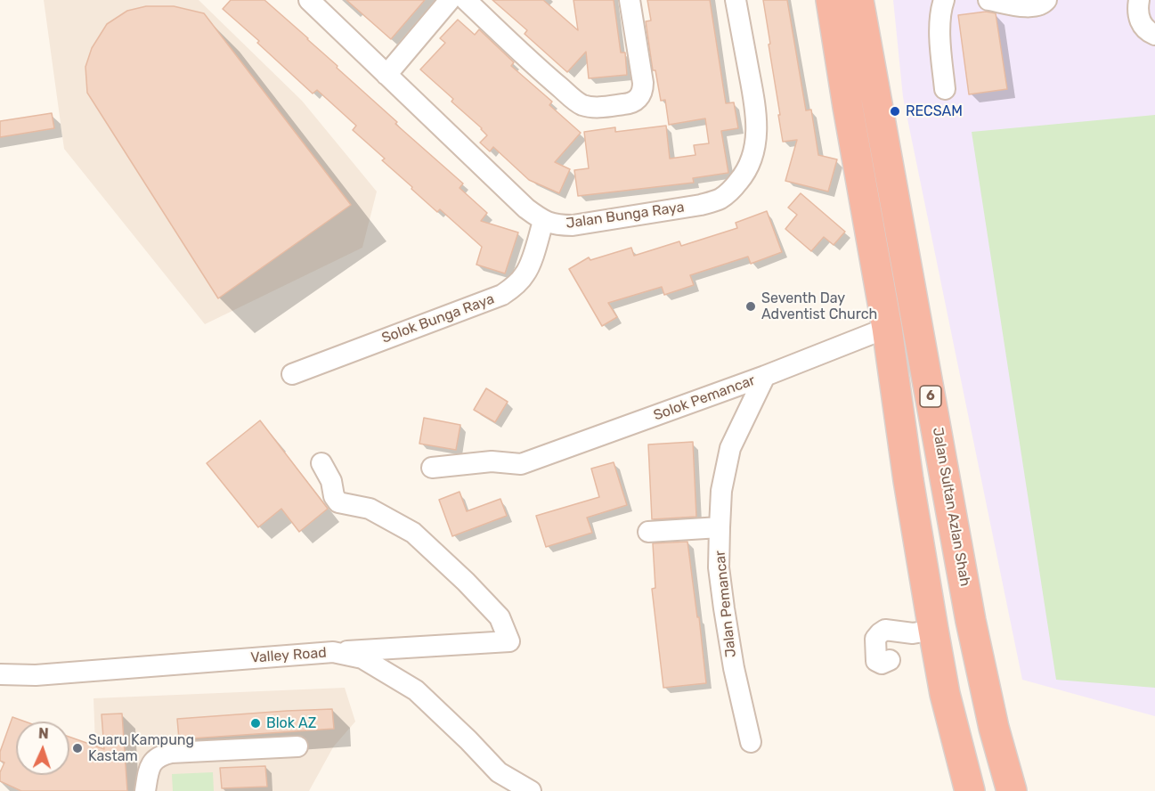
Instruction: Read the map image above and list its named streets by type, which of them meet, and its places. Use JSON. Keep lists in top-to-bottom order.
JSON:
{
  "streets": {
    "highway": ["6", "Jalan Sultan Azlan Shah"],
    "street": [
      "Jalan Bunga Raya",
      "Solok Bunga Raya",
      "Solok Pemancar",
      "Jalan Pemancar",
      "Valley Road"
    ]
  },
  "crossings": [
    ["Jalan Bunga Raya", "Solok Bunga Raya"],
    ["6", "Solok Pemancar"],
    ["Solok Pemancar", "Jalan Pemancar"]
  ],
  "places": [
    "RECSAM",
    "Seventh Day Adventist Church",
    "Blok AZ",
    "Suaru Kampung Kastam"
  ],
  "north": "top"
}
